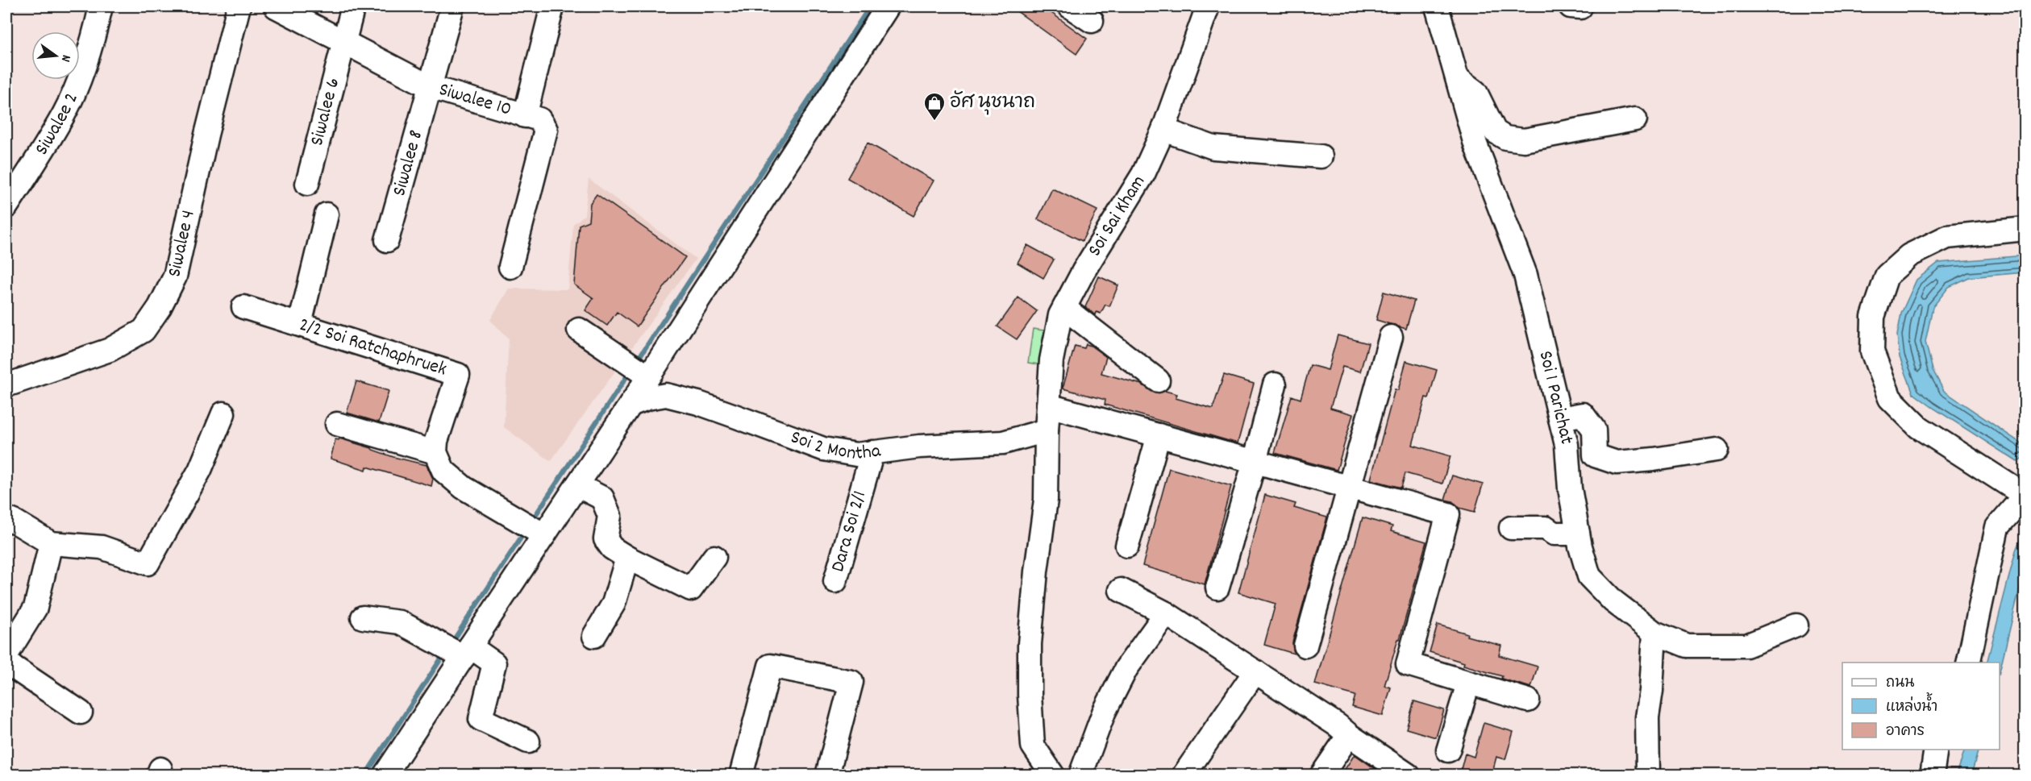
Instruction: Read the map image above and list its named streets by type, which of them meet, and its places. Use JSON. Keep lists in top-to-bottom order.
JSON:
{
  "streets": {
    "street": [
      "Siwalee 10",
      "Siwalee 6",
      "Siwalee 2",
      "Siwalee 8",
      "Soi Sai Kham",
      "Siwalee 4",
      "2/2 Soi Ratchaphruek",
      "Soi 1 Parichat",
      "Soi 2 Montha",
      "Dara Soi 2/1"
    ]
  },
  "crossings": [
    ["Siwalee 10", "Siwalee 6"],
    ["Siwalee 10", "Siwalee 8"],
    ["Soi Sai Kham", "Soi 2 Montha"],
    ["Soi 2 Montha", "Dara Soi 2/1"]
  ],
  "places": {
    "shop": ["อัศ นุชนาถ"]
  },
  "legend": ["ถนน", "แหล่งน้ำ", "อาคาร"],
  "north": "right"
}
